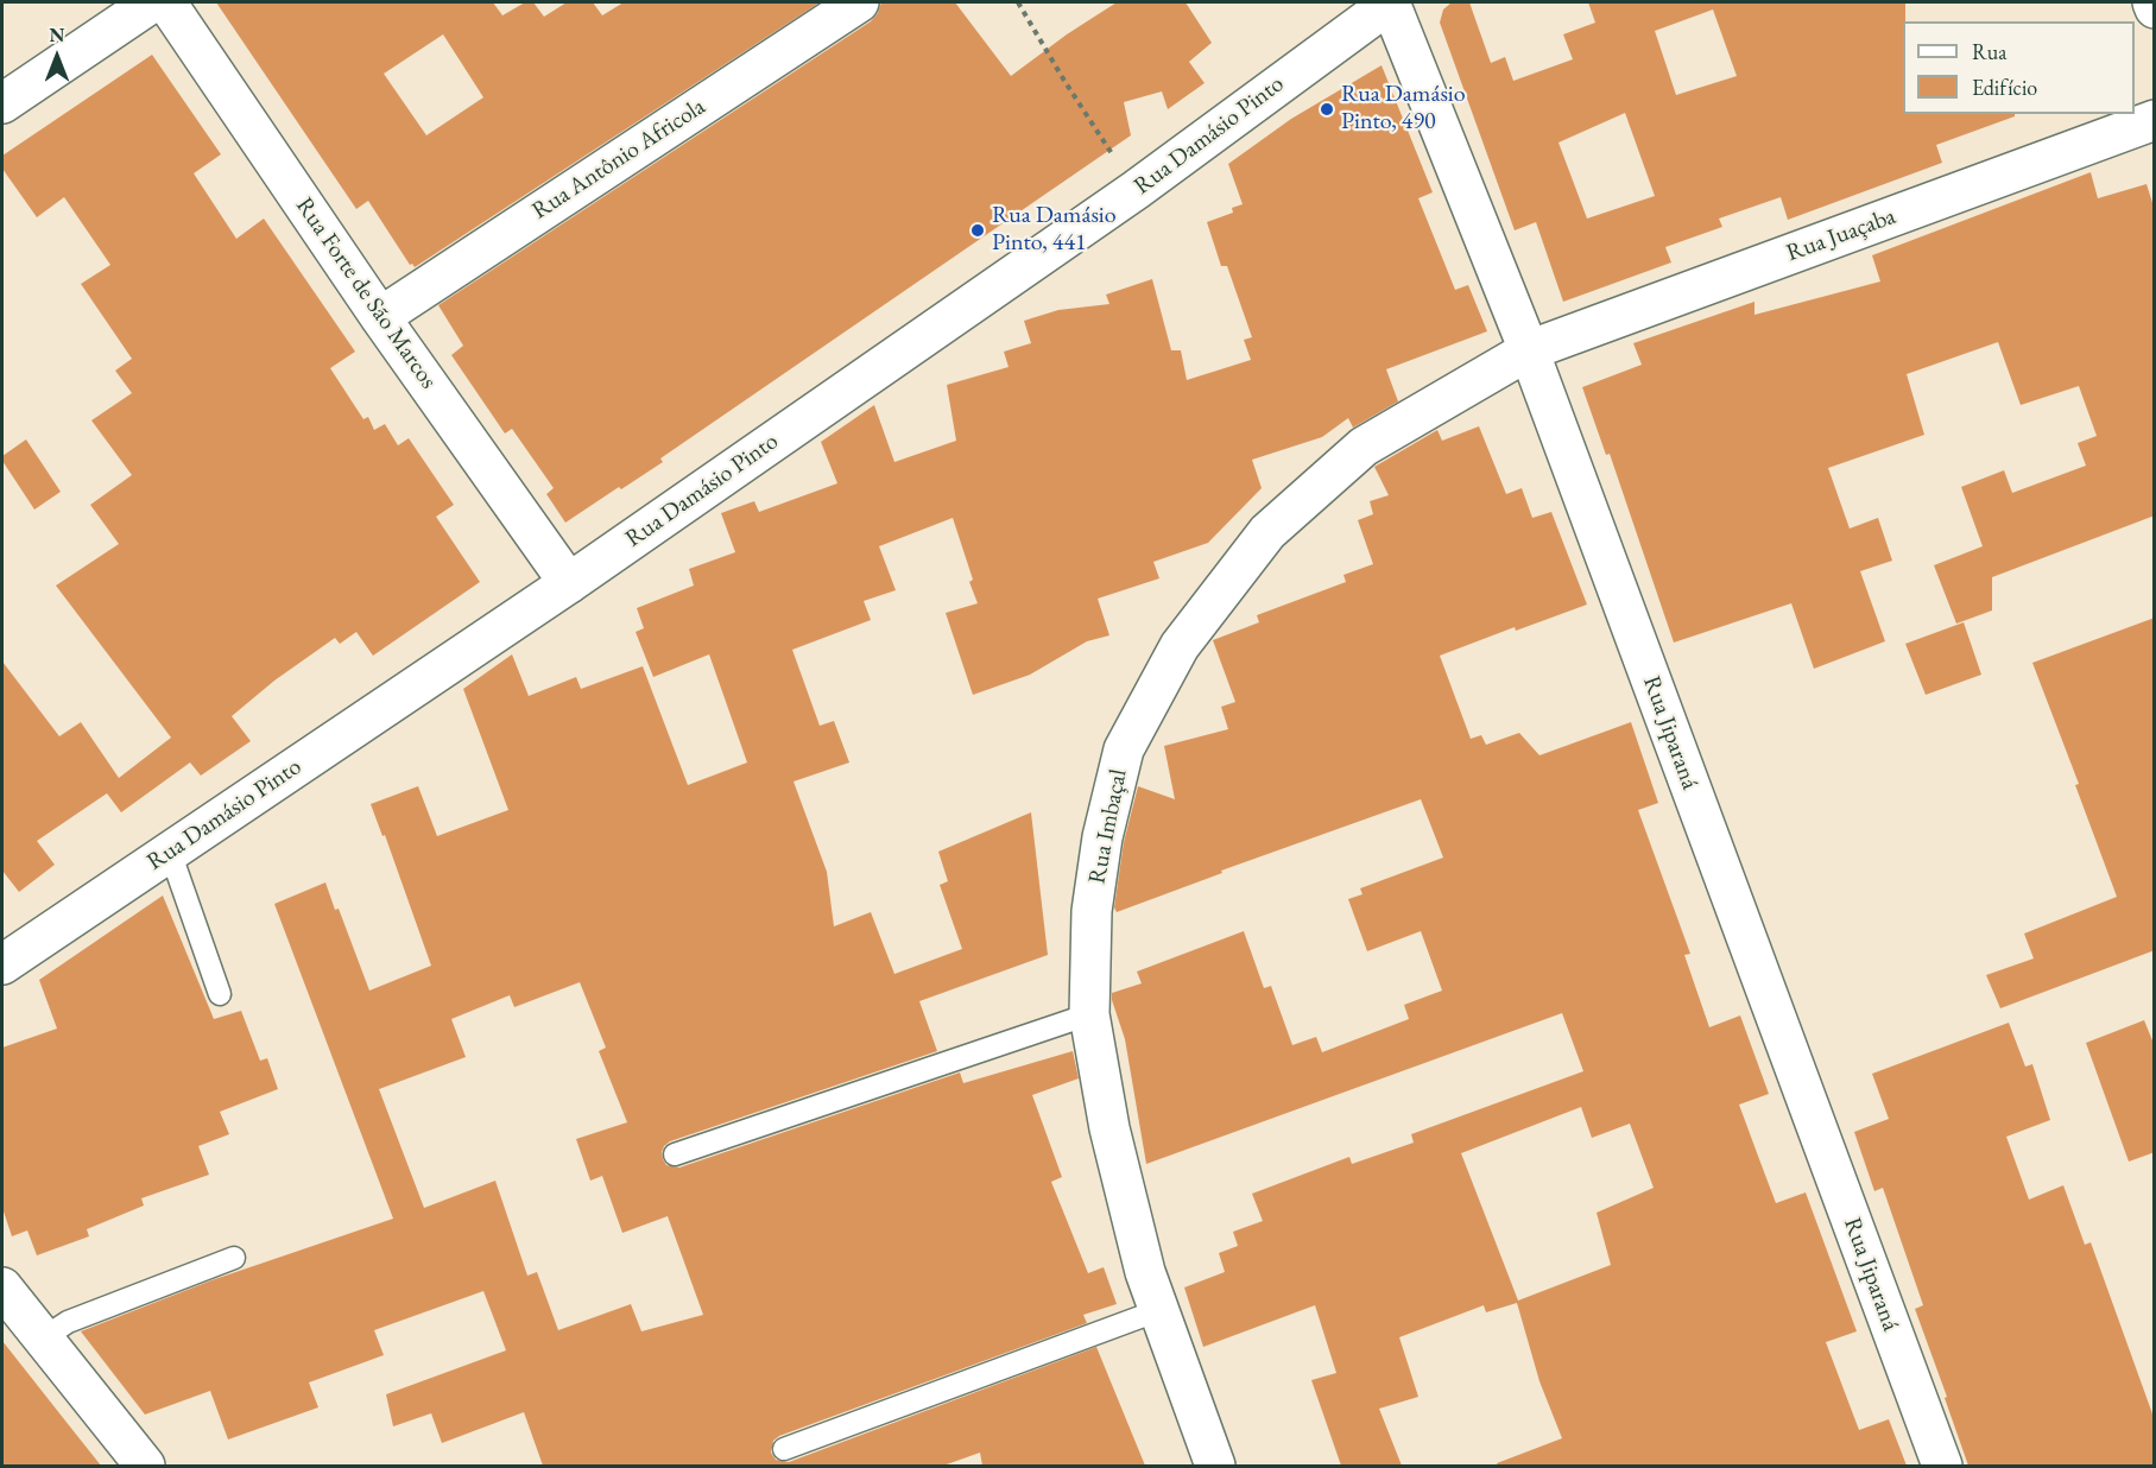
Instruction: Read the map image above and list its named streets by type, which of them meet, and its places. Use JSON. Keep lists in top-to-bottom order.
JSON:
{
  "streets": {
    "street": [
      "Rua Damásio Pinto",
      "Rua Antônio Africola",
      "Rua Juaçaba",
      "Rua Forte de São Marcos",
      "Rua Jiparaná",
      "Rua Imbaçal"
    ]
  },
  "crossings": [
    ["Rua Damásio Pinto", "Rua Forte de São Marcos"],
    ["Rua Damásio Pinto", "Rua Jiparaná"],
    ["Rua Antônio Africola", "Rua Forte de São Marcos"],
    ["Rua Juaçaba", "Rua Jiparaná"],
    ["Rua Juaçaba", "Rua Imbaçal"],
    ["Rua Jiparaná", "Rua Imbaçal"]
  ],
  "places": ["Rua Damásio Pinto, 490", "Rua Damásio Pinto, 441"],
  "legend": ["Rua", "Edifício"],
  "north": "top"
}
